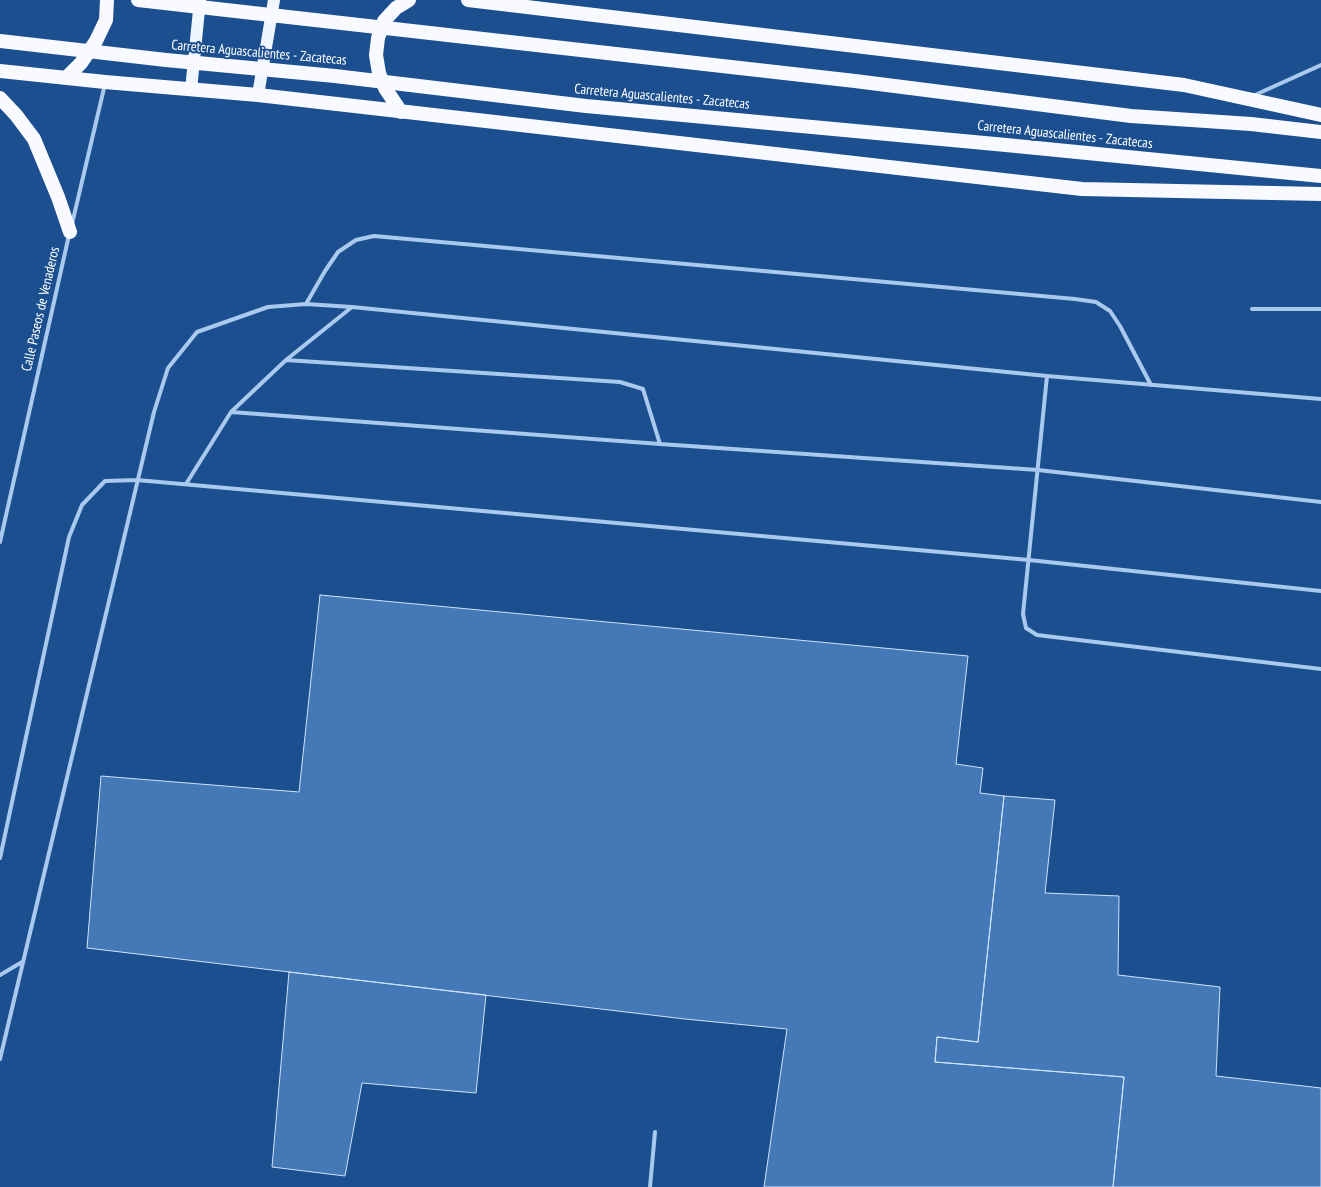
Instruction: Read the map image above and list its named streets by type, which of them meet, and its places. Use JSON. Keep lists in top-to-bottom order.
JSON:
{
  "streets": {
    "highway": ["Carretera Aguascalientes - Zacatecas"],
    "lane": ["Calle Paseos de Venaderos"]
  }
}
